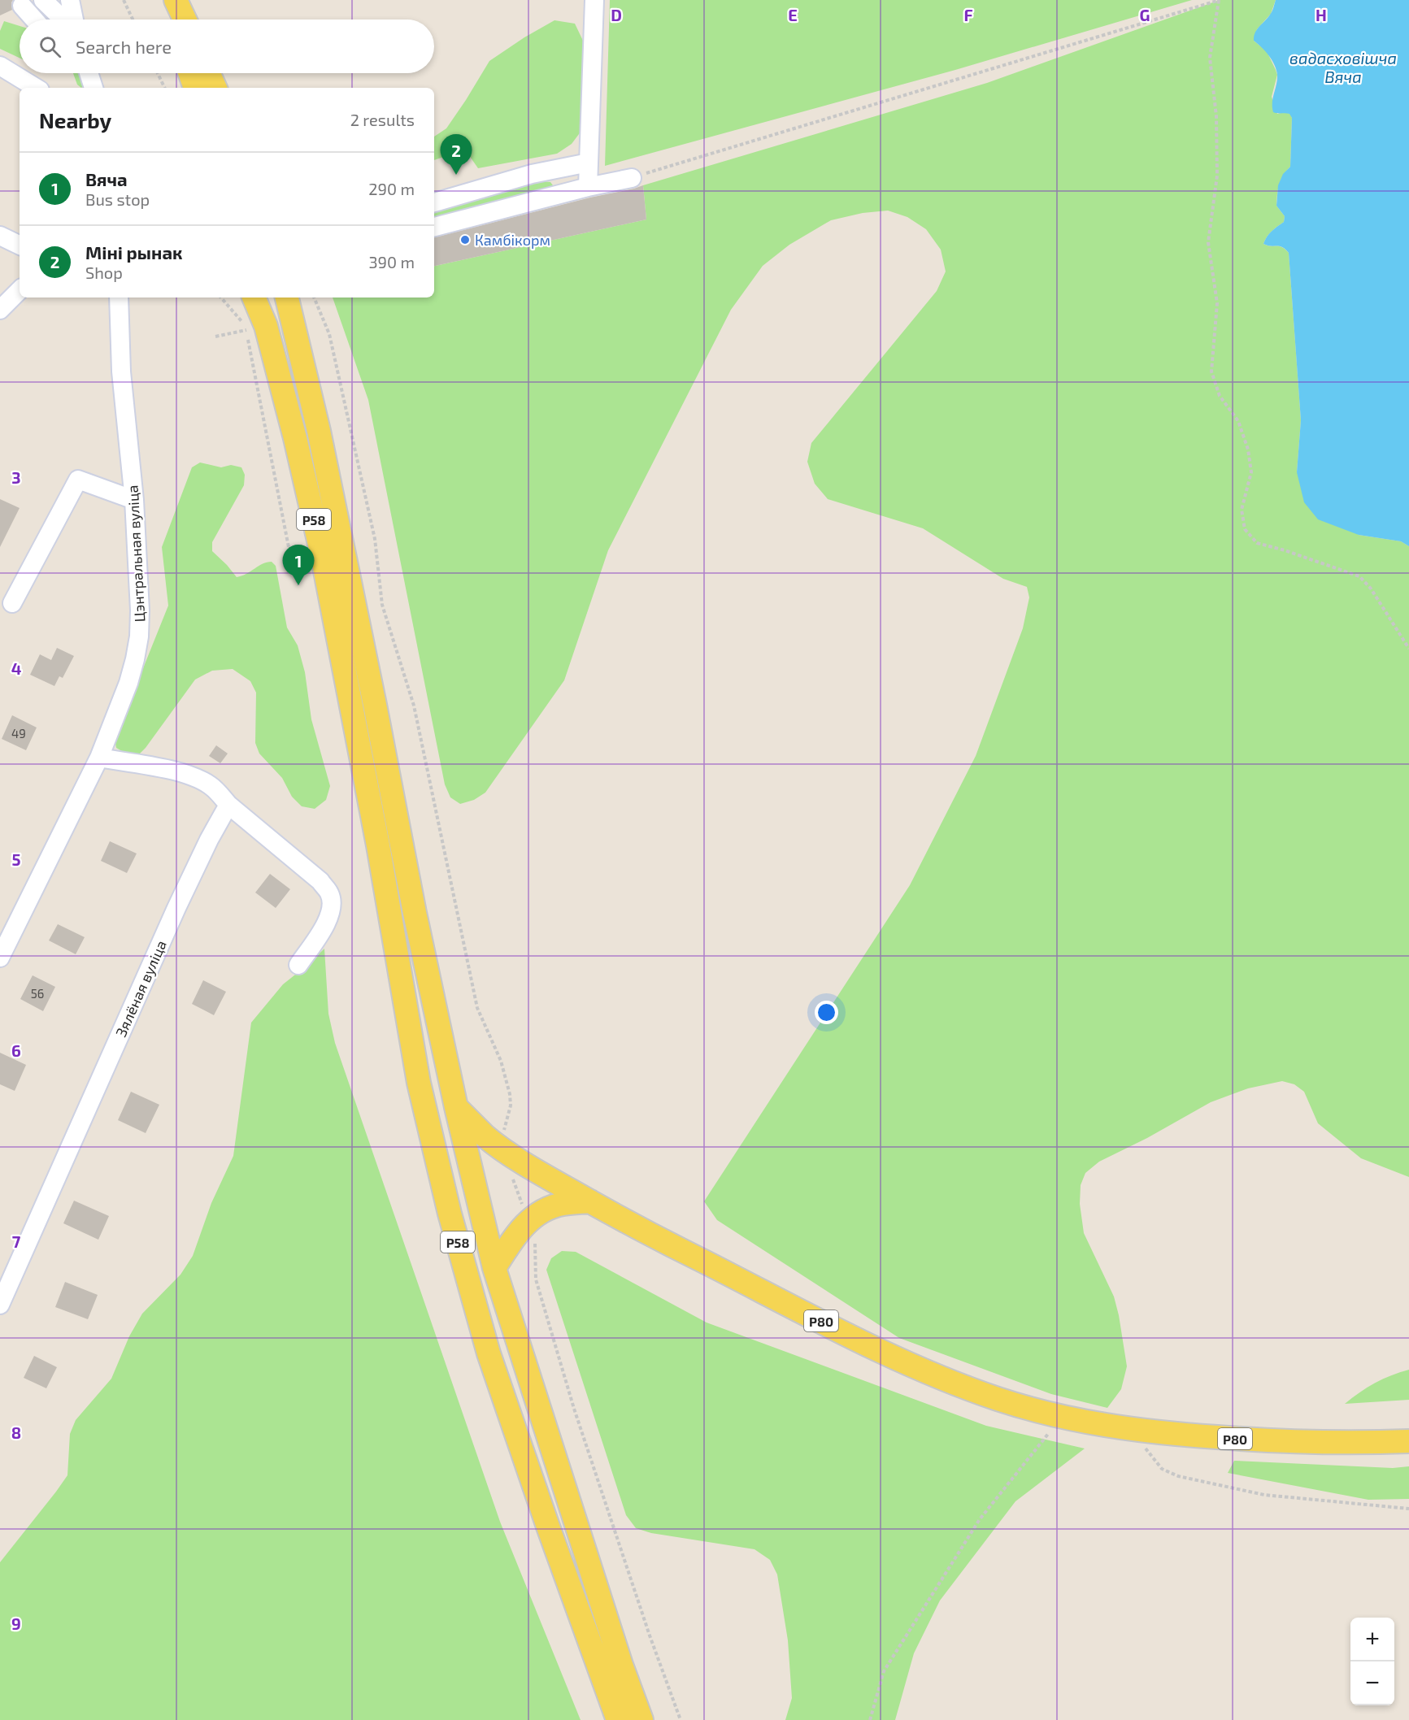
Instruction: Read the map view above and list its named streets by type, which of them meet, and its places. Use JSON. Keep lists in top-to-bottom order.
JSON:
{
  "streets": {
    "main road": ["Р58", "Р80"],
    "street": ["Цэнтральная вуліца", "Зялёная вуліца"]
  },
  "crossings": [
    ["Р58", "Р80"]
  ],
  "water": ["вадасховішча Вяча"],
  "places": ["Камбікорм"],
  "house_numbers": ["49", "56"],
  "page": {
    "search": "Search here",
    "heading": ["Nearby", "2 results"],
    "pins": ["2", "1"],
    "list": [
      {
        "mark": "1",
        "name": "Вяча",
        "note": "Bus stop",
        "value": "290 m"
      },
      {
        "mark": "2",
        "name": "Міні рынак",
        "note": "Shop",
        "value": "390 m"
      }
    ],
    "map_buttons": ["+", "−"]
  },
  "grid": {
    "columns": [
      "D",
      "E",
      "F",
      "G",
      "H"
    ],
    "rows": [
      "3",
      "4",
      "5",
      "6",
      "7",
      "8",
      "9"
    ]
  }
}
